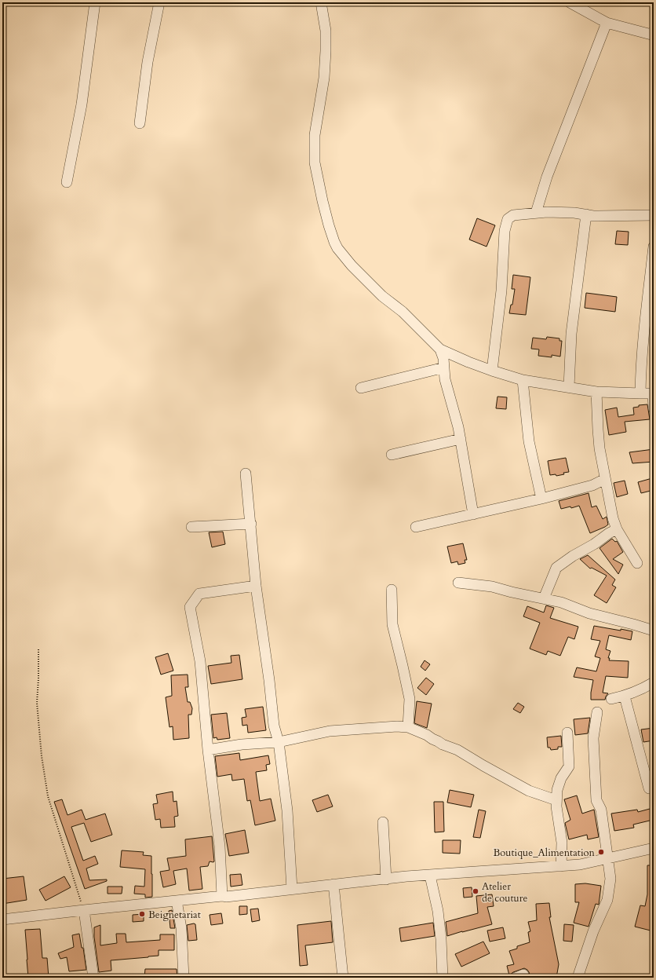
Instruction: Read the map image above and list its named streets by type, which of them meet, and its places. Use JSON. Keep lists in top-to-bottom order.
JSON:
{
  "places": ["Boutique_Alimentation", "Atelier de couture", "Beignetariat"]
}
